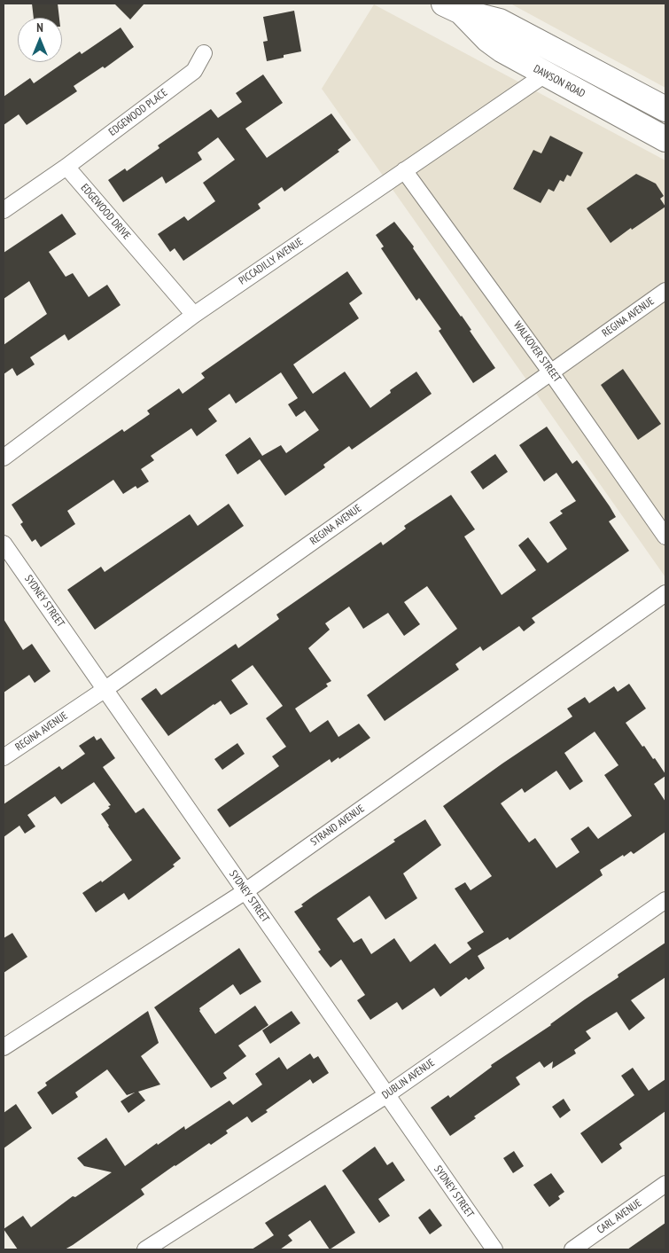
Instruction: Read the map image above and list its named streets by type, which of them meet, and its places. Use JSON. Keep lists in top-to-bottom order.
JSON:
{
  "streets": {
    "main road": ["DAWSON ROAD"],
    "street": [
      "EDGEWOOD PLACE",
      "EDGEWOOD DRIVE",
      "PICCADILLY AVENUE",
      "REGINA AVENUE",
      "WALKOVER STREET",
      "SYDNEY STREET",
      "STRAND AVENUE",
      "DUBLIN AVENUE",
      "CARL AVENUE"
    ]
  },
  "crossings": [
    ["DAWSON ROAD", "PICCADILLY AVENUE"],
    ["EDGEWOOD PLACE", "EDGEWOOD DRIVE"],
    ["EDGEWOOD DRIVE", "PICCADILLY AVENUE"],
    ["PICCADILLY AVENUE", "WALKOVER STREET"],
    ["REGINA AVENUE", "WALKOVER STREET"],
    ["REGINA AVENUE", "SYDNEY STREET"],
    ["SYDNEY STREET", "STRAND AVENUE"],
    ["SYDNEY STREET", "DUBLIN AVENUE"]
  ],
  "north": "top"
}
